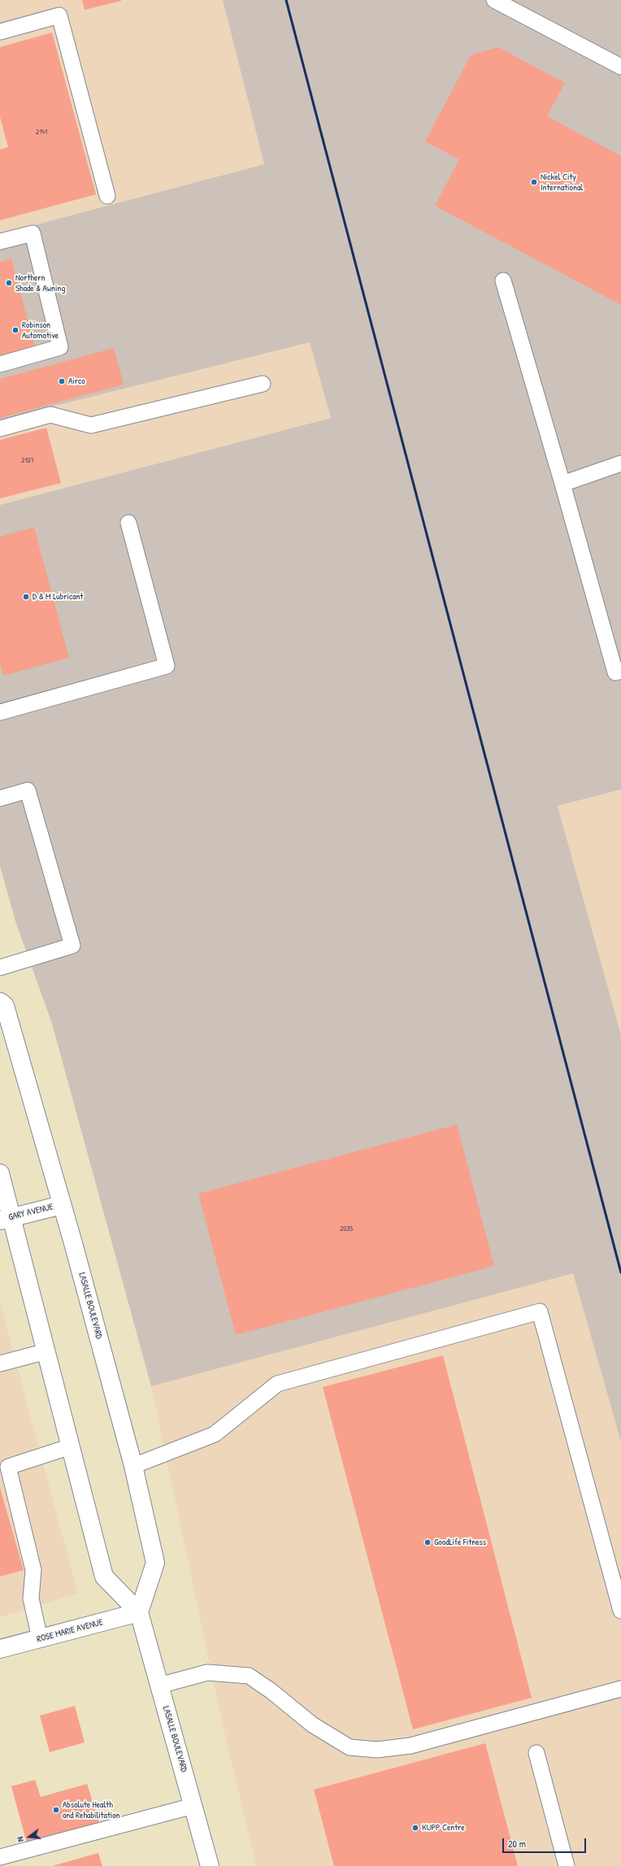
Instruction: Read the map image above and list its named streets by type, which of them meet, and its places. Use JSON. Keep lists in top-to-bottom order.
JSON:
{
  "streets": {
    "main road": ["GARY AVENUE", "LASALLE BOULEVARD", "ROSE MARIE AVENUE"]
  },
  "crossings": [
    ["GARY AVENUE", "LASALLE BOULEVARD"],
    ["LASALLE BOULEVARD", "ROSE MARIE AVENUE"]
  ],
  "places": [
    "Nickel City International",
    "Northern Shade & Awning",
    "Robinson Automotive",
    "Airco",
    "D & M Lubricant",
    "GoodLife Fitness",
    "Absolute Health and Rehabilitation",
    "KUPP Centre"
  ],
  "house_numbers": ["2141", "2107", "2035"],
  "scale_bar": "20 m",
  "north": "left"
}
